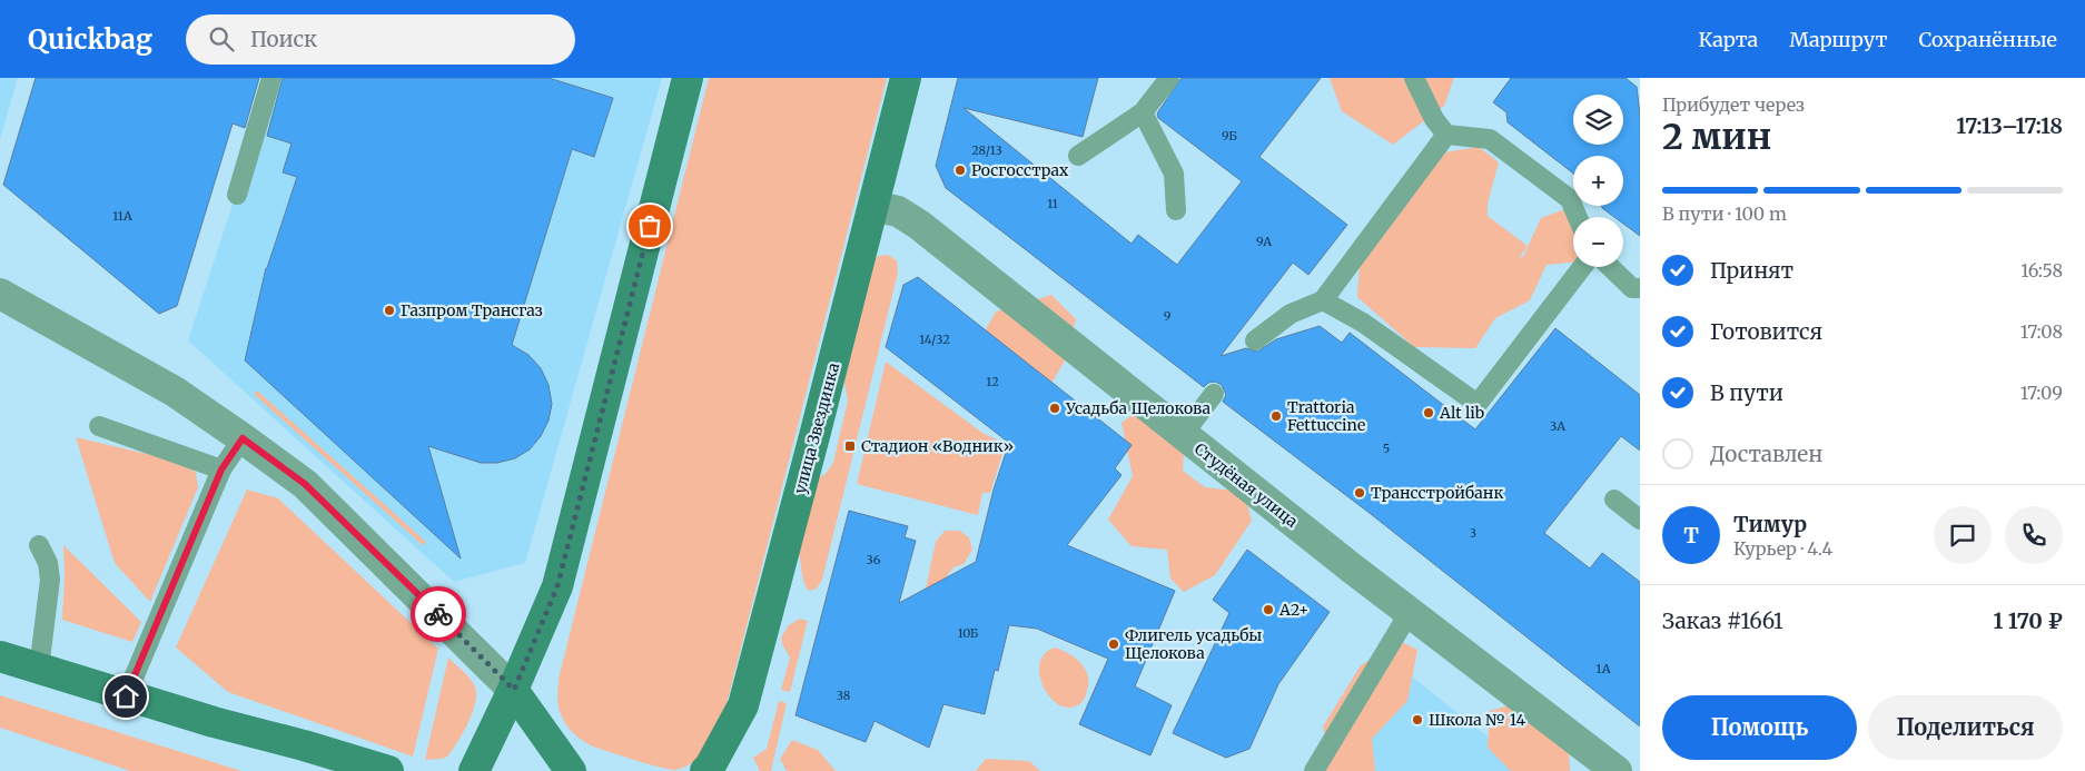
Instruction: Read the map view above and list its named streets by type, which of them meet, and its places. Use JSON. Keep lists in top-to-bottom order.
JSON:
{
  "streets": {
    "street": ["улица Звездинка", "Студёная улица"]
  },
  "crossings": [
    ["улица Звездинка", "Студёная улица"]
  ],
  "places": {
    "other": [
      "Росгосстрах",
      "Газпром Трансгаз",
      "Усадьба Щелокова",
      "Alt lib",
      "Trattoria Fettuccine",
      "Трансстройбанк",
      "А2+",
      "Флигель усадьбы Щелокова",
      "Школа № 14"
    ],
    "transit": ["Стадион «Водник»"]
  },
  "house_numbers": [
    "9Б",
    "28/13",
    "11",
    "11А",
    "9А",
    "9",
    "14/32",
    "12",
    "3А",
    "5",
    "3",
    "36",
    "10Б",
    "1А",
    "38"
  ],
  "page": {
    "header": "Quickbag",
    "search": "Поиск",
    "nav": ["Карта", "Маршрут", "Сохранённые"],
    "heading": ["2 мин", "Прибудет через", "17:13–17:18"],
    "panel": [
      "Тимур",
      "Курьер · 4.4",
      "Заказ #1661",
      "1 170 ₽"
    ],
    "map_buttons": ["+", "−"],
    "bar": "В пути · 100 m",
    "list": [
      ["Принят", "16:58"],
      ["Готовится", "17:08"],
      ["В пути", "17:09"],
      "Доставлен"
    ],
    "round": "Т",
    "buttons": ["Помощь", "Поделиться"]
  }
}
